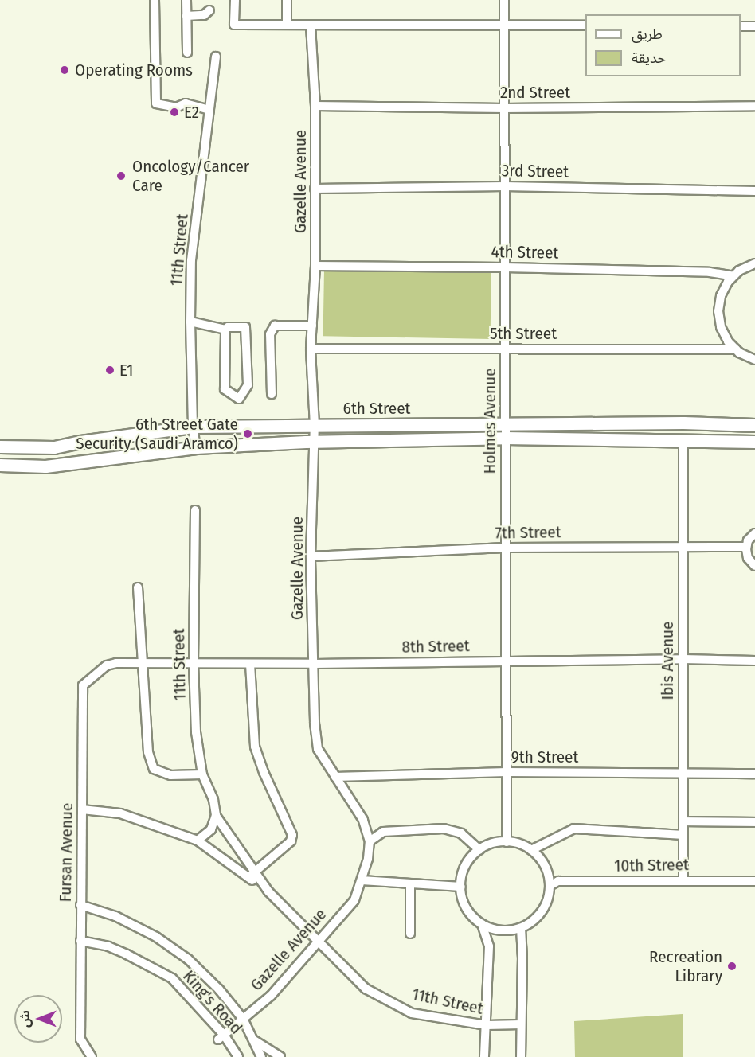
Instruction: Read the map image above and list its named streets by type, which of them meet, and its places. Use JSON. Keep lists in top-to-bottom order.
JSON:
{
  "streets": {
    "main road": ["6th Street"],
    "street": [
      "2nd Street",
      "3rd Street",
      "Gazelle Avenue",
      "11th Street",
      "4th Street",
      "5th Street",
      "Holmes Avenue",
      "7th Street",
      "8th Street",
      "Ibis Avenue",
      "9th Street",
      "Fursan Avenue",
      "10th Street",
      "King's Road"
    ]
  },
  "crossings": [
    ["2nd Street", "Gazelle Avenue"],
    ["2nd Street", "Holmes Avenue"],
    ["3rd Street", "Gazelle Avenue"],
    ["3rd Street", "Holmes Avenue"],
    ["Gazelle Avenue", "11th Street"],
    ["Gazelle Avenue", "4th Street"],
    ["Gazelle Avenue", "5th Street"],
    ["Gazelle Avenue", "6th Street"],
    ["Gazelle Avenue", "7th Street"],
    ["Gazelle Avenue", "8th Street"],
    ["Gazelle Avenue", "9th Street"],
    ["Gazelle Avenue", "King's Road"],
    ["11th Street", "6th Street"],
    ["11th Street", "8th Street"],
    ["11th Street", "Fursan Avenue"],
    ["4th Street", "Holmes Avenue"],
    ["5th Street", "Holmes Avenue"],
    ["6th Street", "Holmes Avenue"],
    ["6th Street", "Ibis Avenue"],
    ["Holmes Avenue", "7th Street"],
    ["Holmes Avenue", "8th Street"],
    ["Holmes Avenue", "9th Street"],
    ["Holmes Avenue", "10th Street"],
    ["7th Street", "Ibis Avenue"],
    ["8th Street", "Ibis Avenue"],
    ["8th Street", "Fursan Avenue"],
    ["Ibis Avenue", "9th Street"],
    ["Ibis Avenue", "10th Street"],
    ["Fursan Avenue", "King's Road"]
  ],
  "places": [
    "Operating Rooms",
    "E2",
    "Oncology/Cancer Care",
    "E1",
    "6th Street Gate Security (Saudi Aramco)",
    "Recreation Library"
  ],
  "legend": ["طريق", "حديقة"],
  "north": "left"
}
